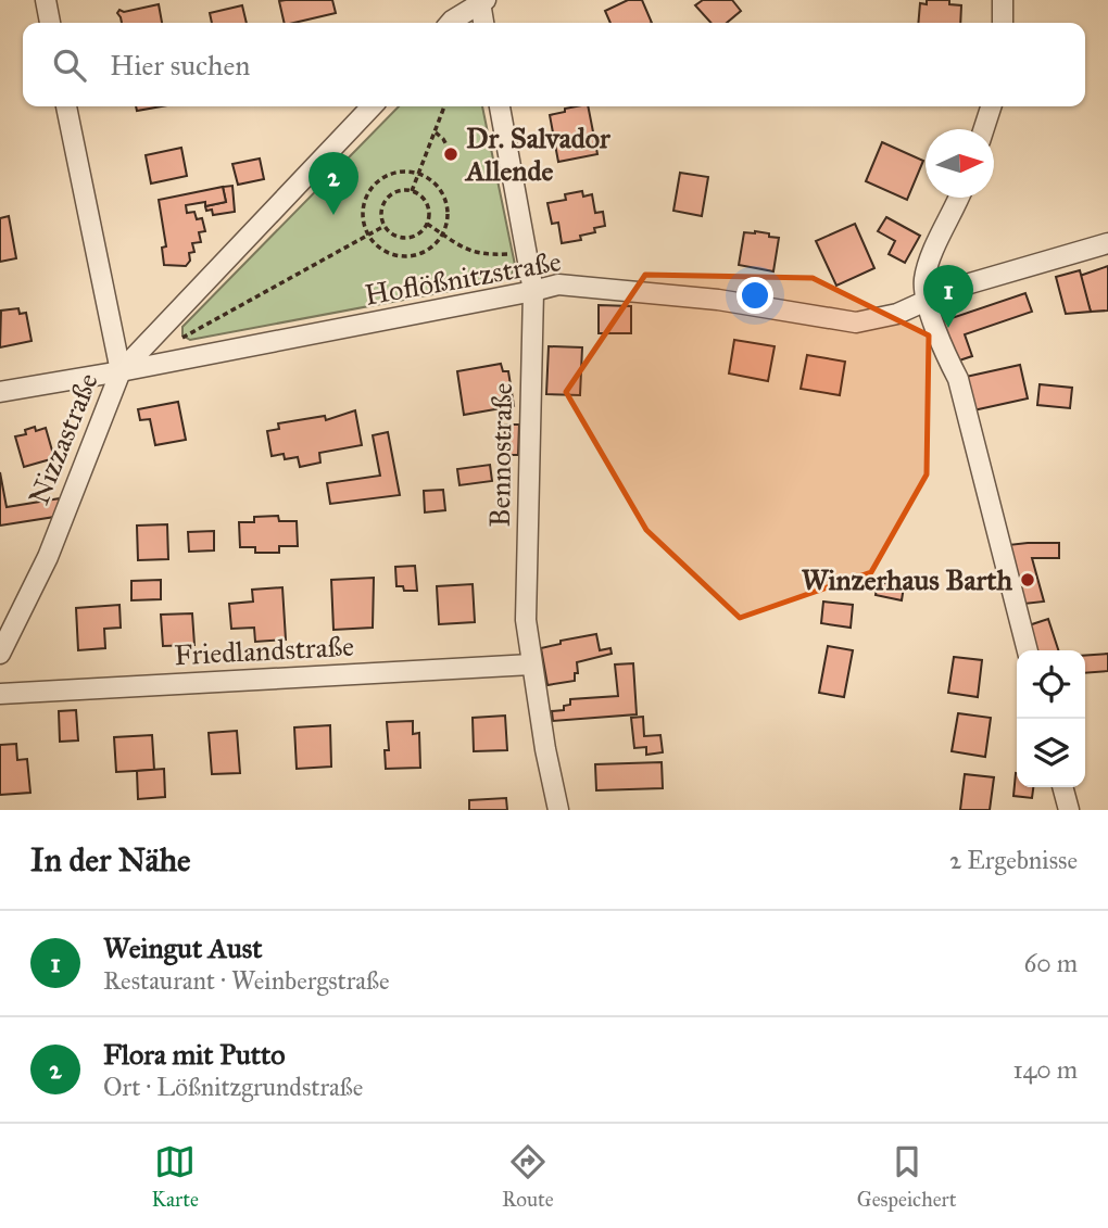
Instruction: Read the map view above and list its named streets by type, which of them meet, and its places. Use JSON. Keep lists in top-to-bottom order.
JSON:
{
  "streets": {
    "street": [
      "Hoflößnitzstraße",
      "Nizzastraße",
      "Bennostraße",
      "Friedlandstraße"
    ]
  },
  "crossings": [
    ["Hoflößnitzstraße", "Nizzastraße"],
    ["Hoflößnitzstraße", "Bennostraße"],
    ["Bennostraße", "Friedlandstraße"]
  ],
  "places": ["Dr. Salvador Allende", "Winzerhaus Barth"],
  "north": "right",
  "page": {
    "search": "Hier suchen",
    "pins": ["2", "1"],
    "heading": ["In der Nähe", "2 Ergebnisse"],
    "list": [
      {
        "mark": "1",
        "name": "Weingut Aust",
        "note": "Restaurant · Weinbergstraße",
        "value": "60 m"
      },
      {
        "mark": "2",
        "name": "Flora mit Putto",
        "note": "Ort · Lößnitzgrundstraße",
        "value": "140 m"
      }
    ],
    "nav": ["Karte", "Route", "Gespeichert"]
  }
}
